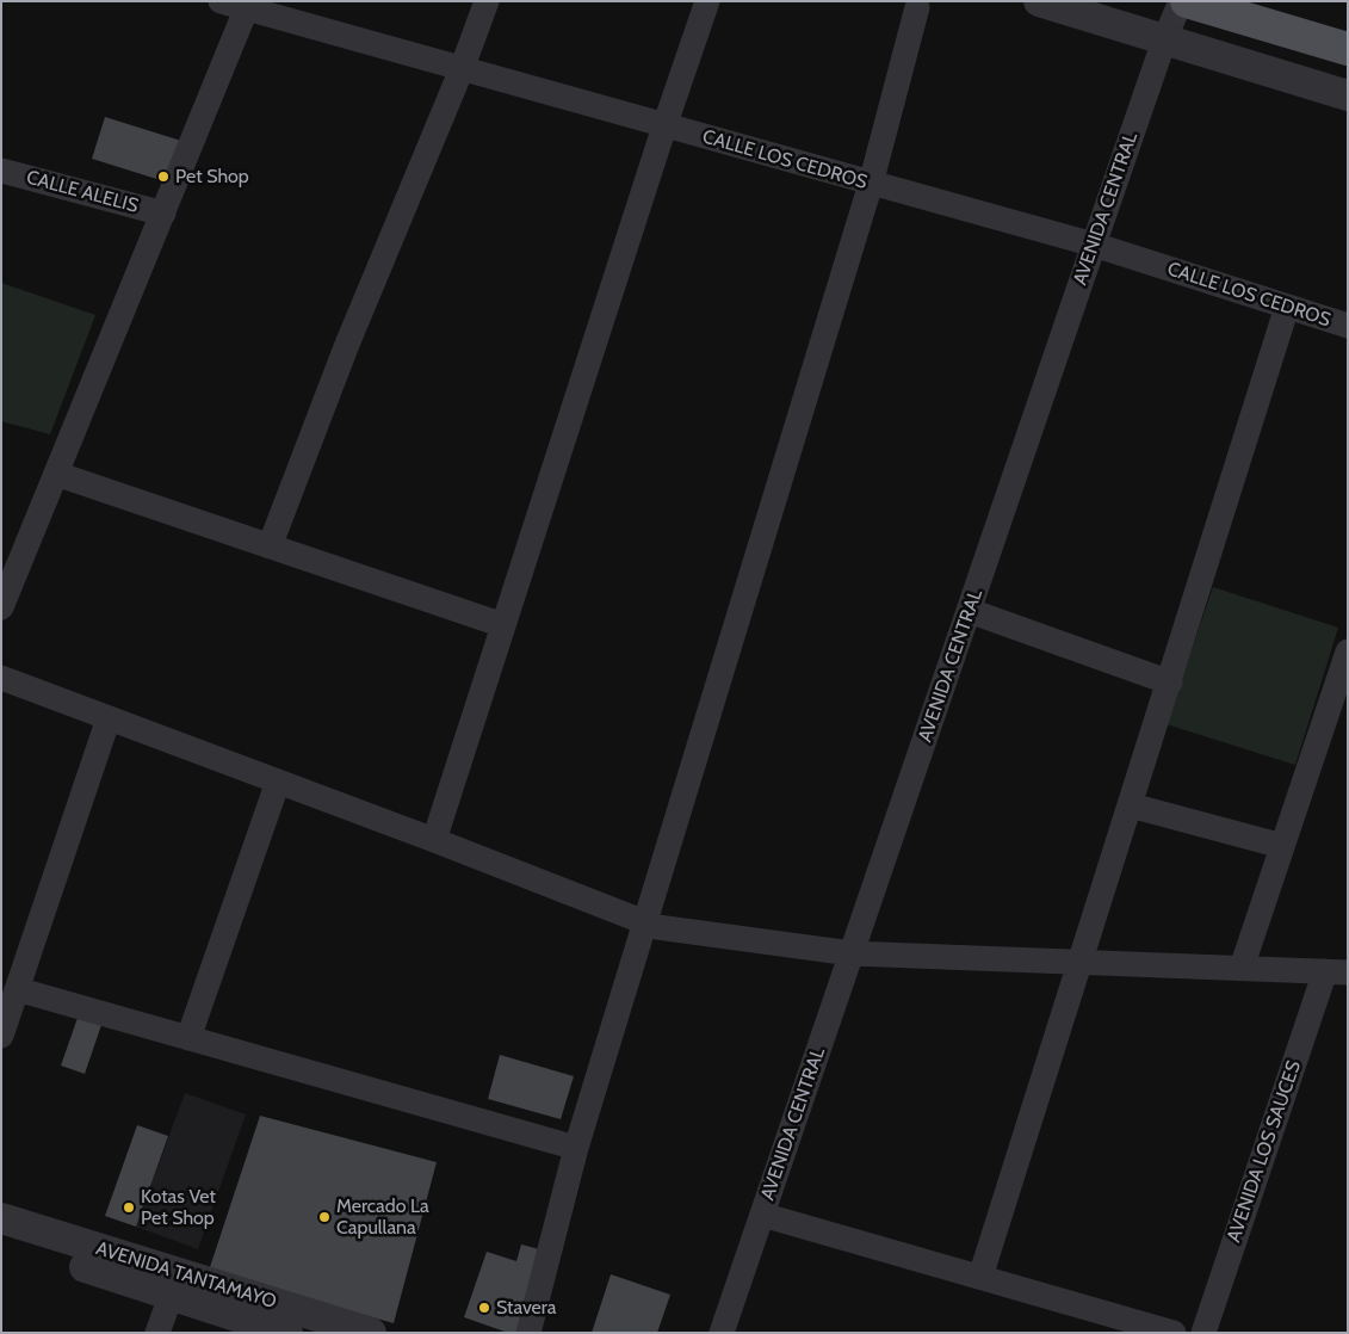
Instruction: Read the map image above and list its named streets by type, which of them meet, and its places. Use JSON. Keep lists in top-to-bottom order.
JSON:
{
  "streets": {
    "street": [
      "CALLE LOS CEDROS",
      "CALLE ALELIS",
      "AVENIDA CENTRAL",
      "AVENIDA LOS SAUCES",
      "AVENIDA TANTAMAYO"
    ]
  },
  "crossings": [
    ["CALLE LOS CEDROS", "AVENIDA CENTRAL"]
  ],
  "places": [
    "Pet Shop",
    "Kotas Vet Pet Shop",
    "Mercado La Capullana",
    "Stavera"
  ]
}
